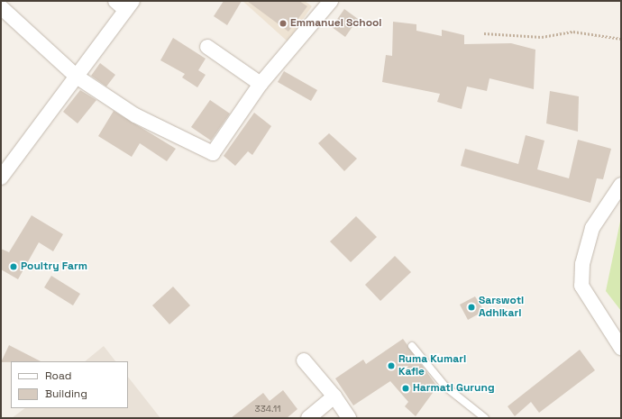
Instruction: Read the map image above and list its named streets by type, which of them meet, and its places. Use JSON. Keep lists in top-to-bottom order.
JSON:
{
  "places": [
    "Emmanuel School",
    "Poultry Farm",
    "Sarswoti Adhikari",
    "Ruma Kumari Kafle",
    "Harmati Gurung"
  ],
  "house_numbers": ["334.11"],
  "legend": ["Road", "Building"]
}
